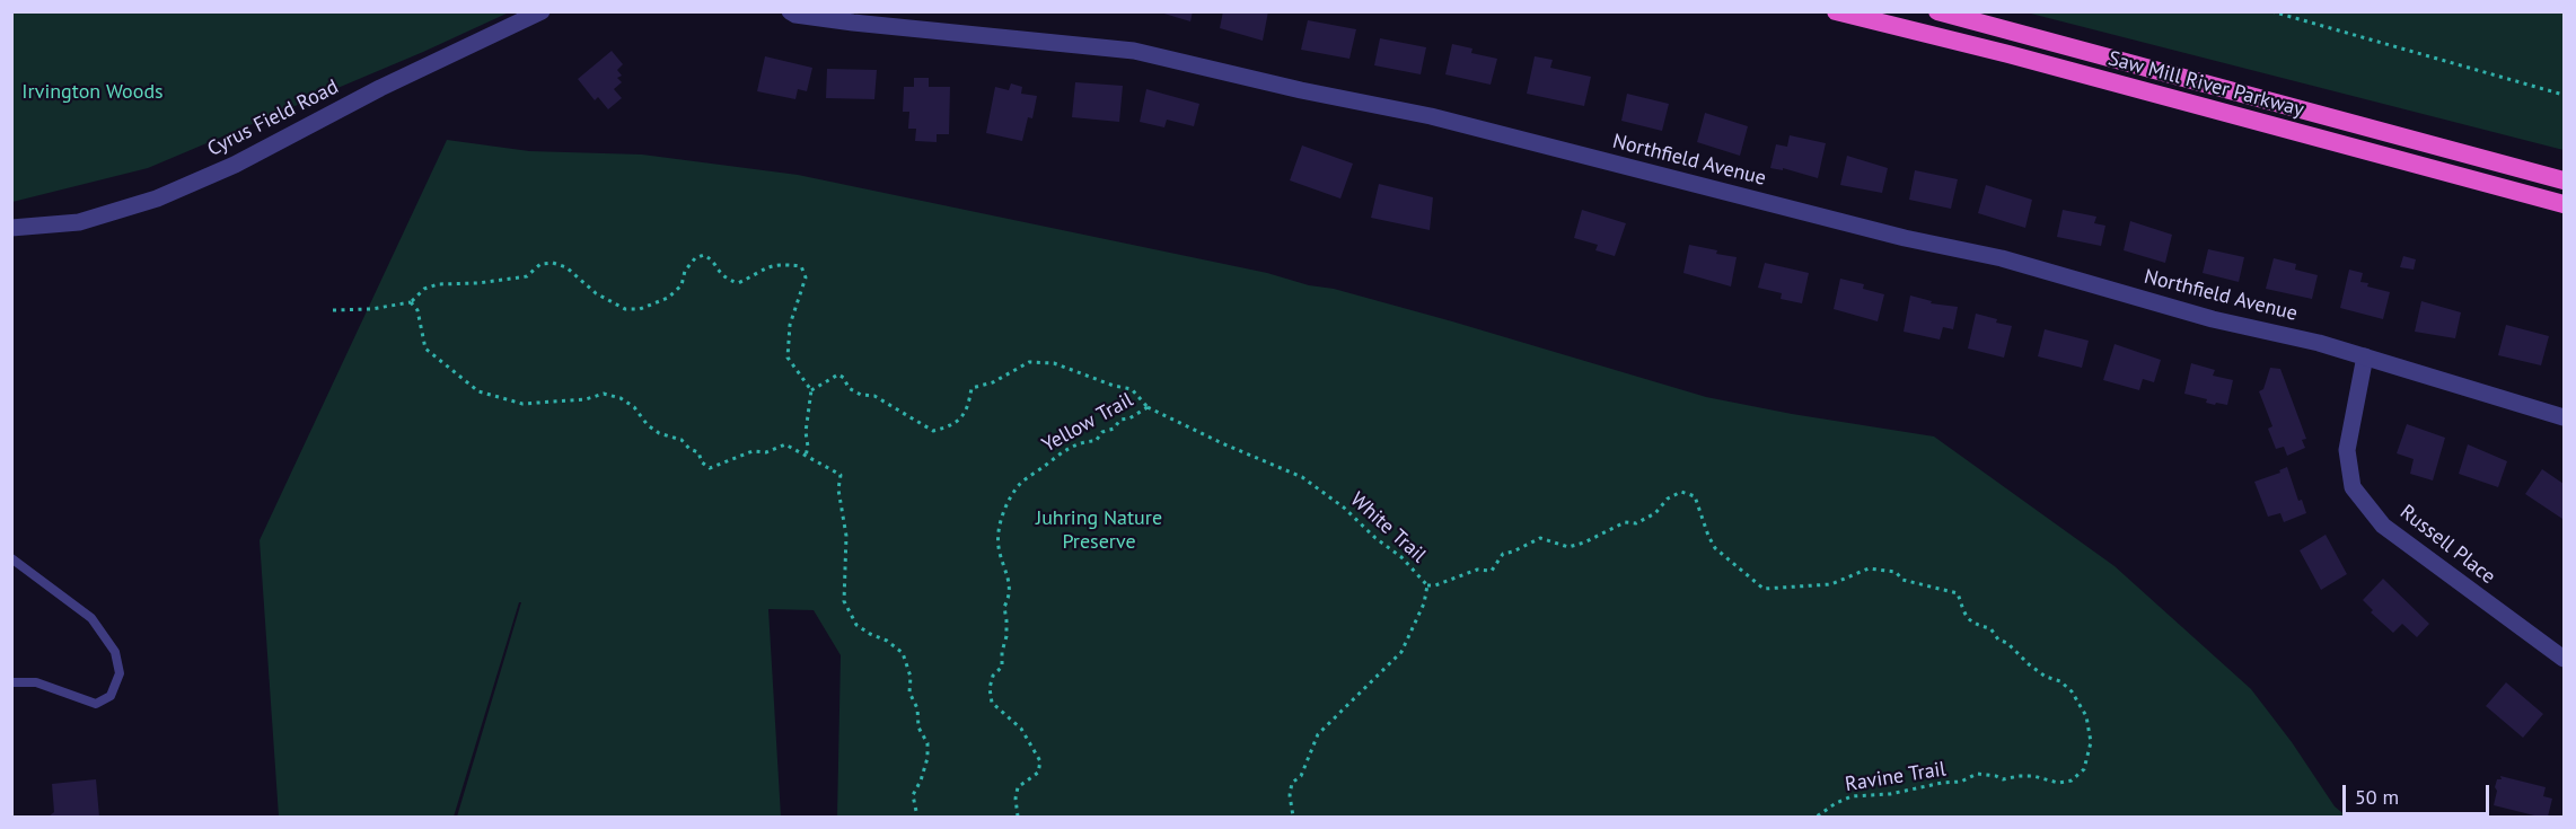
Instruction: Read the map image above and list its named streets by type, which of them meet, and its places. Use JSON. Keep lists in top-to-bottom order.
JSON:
{
  "streets": {
    "highway": ["Saw Mill River Parkway"],
    "street": ["Cyrus Field Road", "Northfield Avenue", "Russell Place"],
    "path": ["Yellow Trail", "White Trail", "Ravine Trail"]
  },
  "crossings": [
    ["Northfield Avenue", "Russell Place"],
    ["Yellow Trail", "White Trail"],
    ["White Trail", "Ravine Trail"]
  ],
  "parks": ["Irvington Woods", "Juhring Nature Preserve"],
  "scale_bar": "50 m"
}
